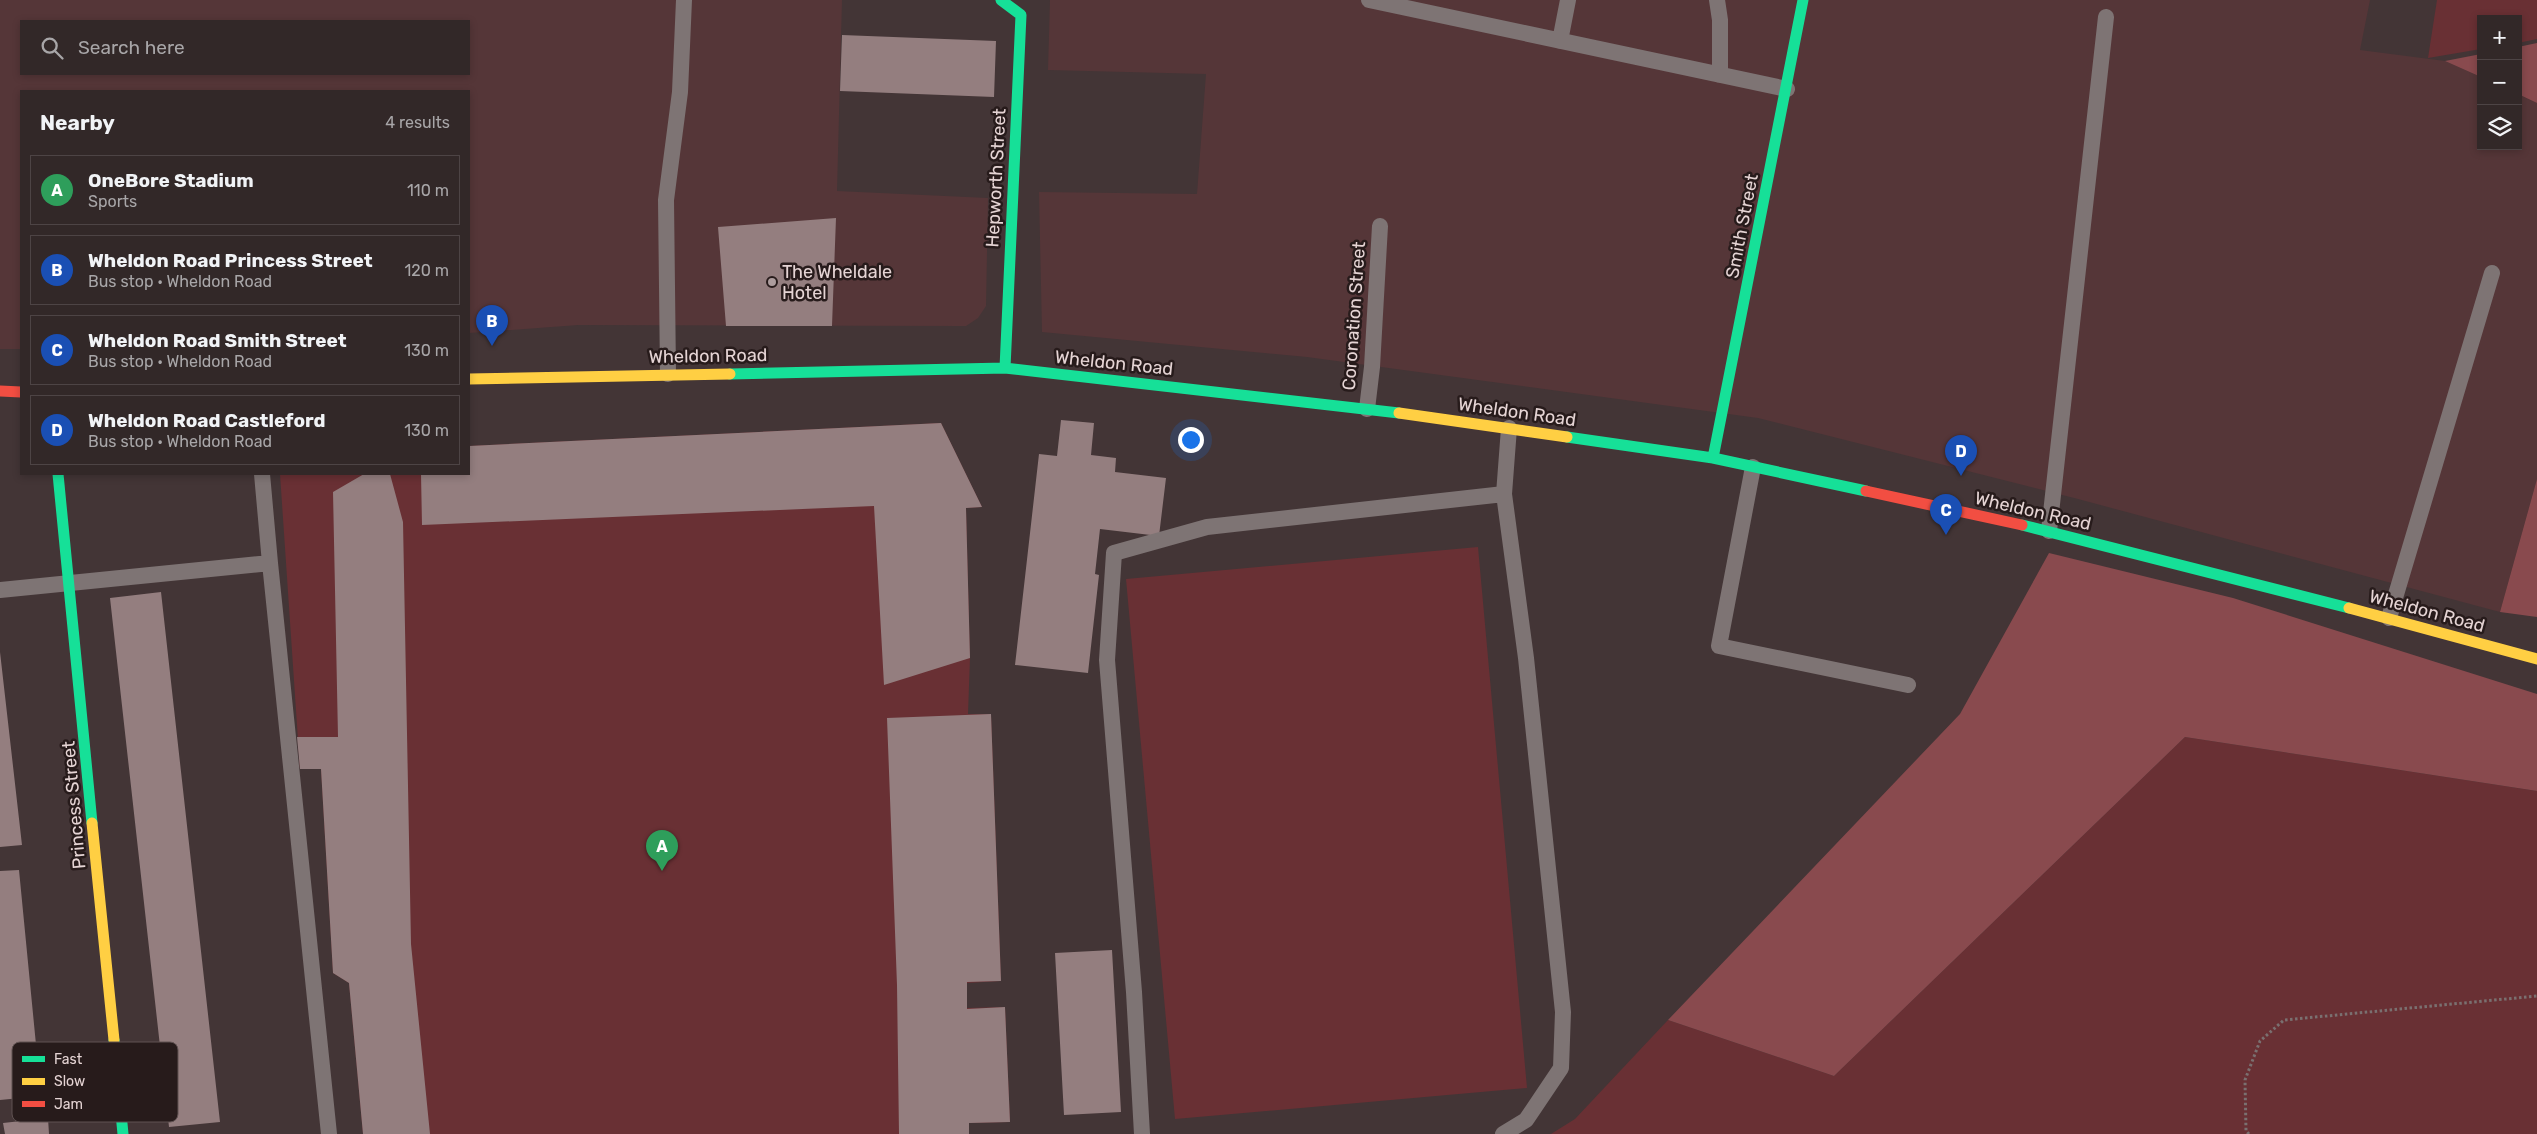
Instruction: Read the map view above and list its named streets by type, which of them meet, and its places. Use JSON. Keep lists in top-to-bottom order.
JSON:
{
  "streets": {
    "street": [
      "Hepworth Street",
      "Smith Street",
      "Wheldon Road",
      "Princess Street"
    ],
    "lane": ["Coronation Street"]
  },
  "crossings": [
    ["Hepworth Street", "Wheldon Road"],
    ["Smith Street", "Wheldon Road"],
    ["Coronation Street", "Wheldon Road"]
  ],
  "places": ["The Wheldale Hotel"],
  "legend": ["Fast", "Slow", "Jam"],
  "page": {
    "map_buttons": ["+", "−"],
    "search": "Search here",
    "heading": ["Nearby", "4 results"],
    "list": [
      {
        "mark": "A",
        "name": "OneBore Stadium",
        "note": "Sports",
        "value": "110 m"
      },
      {
        "mark": "B",
        "name": "Wheldon Road Princess Street",
        "note": "Bus stop · Wheldon Road",
        "value": "120 m"
      },
      {
        "mark": "C",
        "name": "Wheldon Road Smith Street",
        "note": "Bus stop · Wheldon Road",
        "value": "130 m"
      },
      {
        "mark": "D",
        "name": "Wheldon Road Castleford",
        "note": "Bus stop · Wheldon Road",
        "value": "130 m"
      }
    ],
    "pins": [
      "B",
      "D",
      "C",
      "A"
    ]
  }
}
